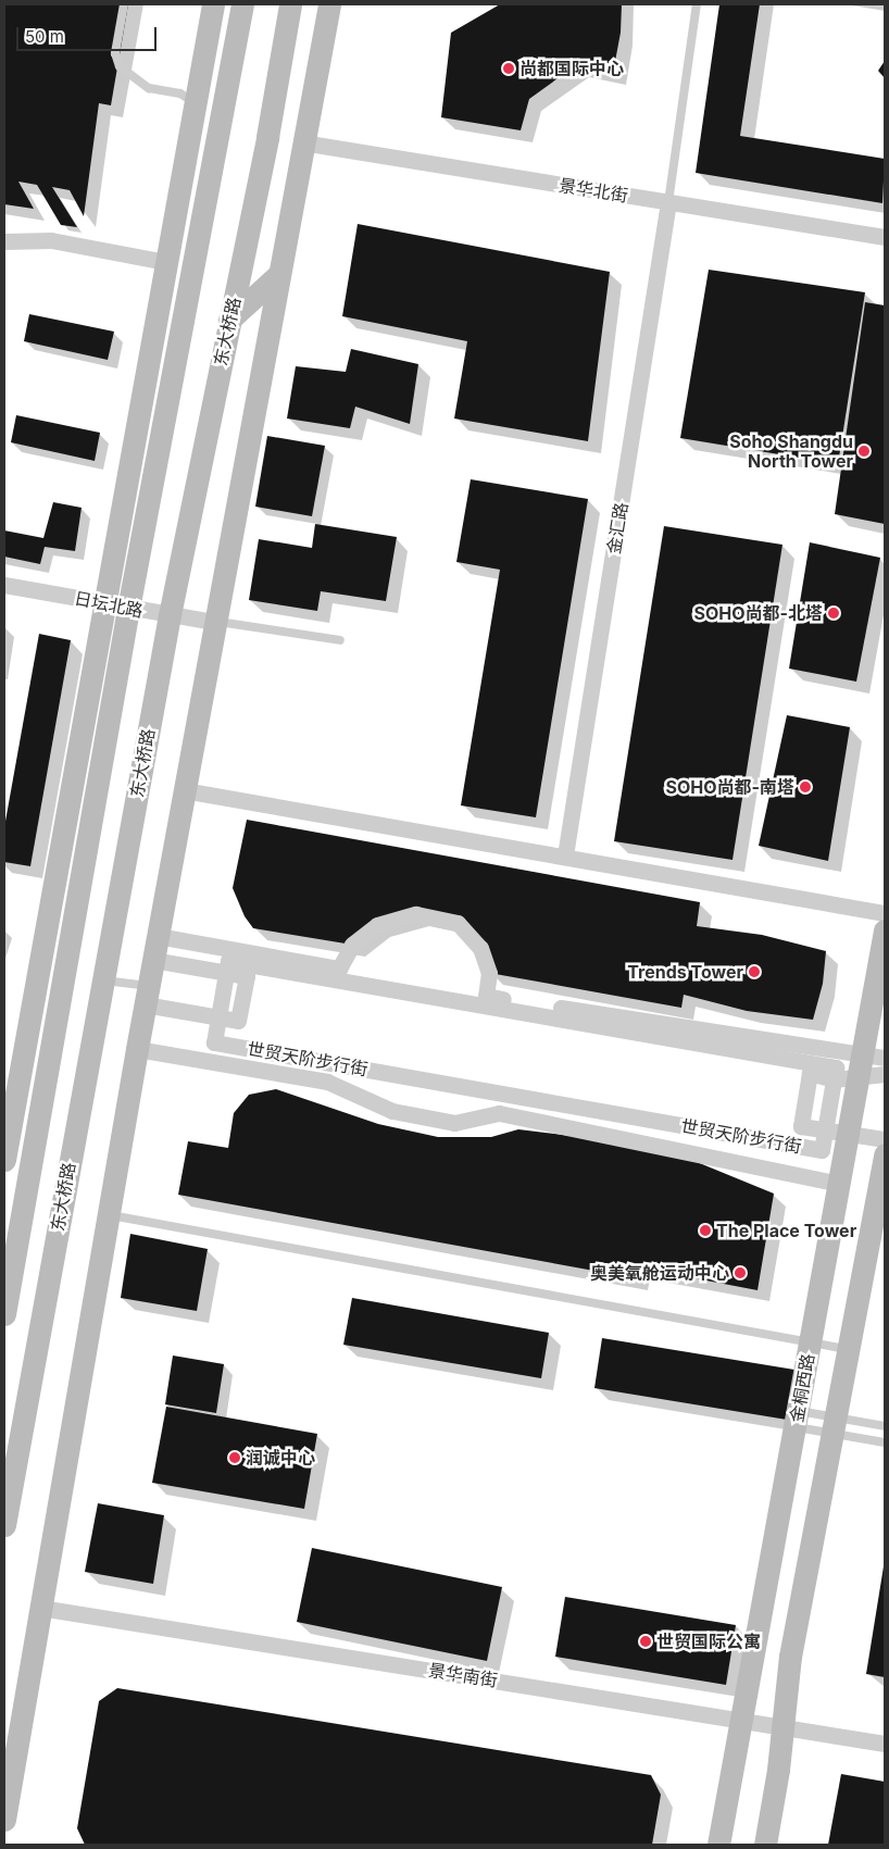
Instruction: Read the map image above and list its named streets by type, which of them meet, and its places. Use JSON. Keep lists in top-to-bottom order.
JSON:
{
  "streets": {
    "main road": ["东大桥路", "金桐西路"],
    "street": [
      "景华北街",
      "金汇路",
      "日坛北路",
      "世贸天阶步行街",
      "景华南街"
    ]
  },
  "crossings": [
    ["景华北街", "金汇路"],
    ["东大桥路", "日坛北路"],
    ["金桐西路", "景华南街"]
  ],
  "places": [
    "尚都国际中心",
    "Soho Shangdu North Tower",
    "SOHO尚都-北塔",
    "SOHO尚都-南塔",
    "Trends Tower",
    "The Place Tower",
    "奥美氧舱运动中心",
    "润诚中心",
    "世贸国际公寓"
  ],
  "scale_bar": "50 m"
}
